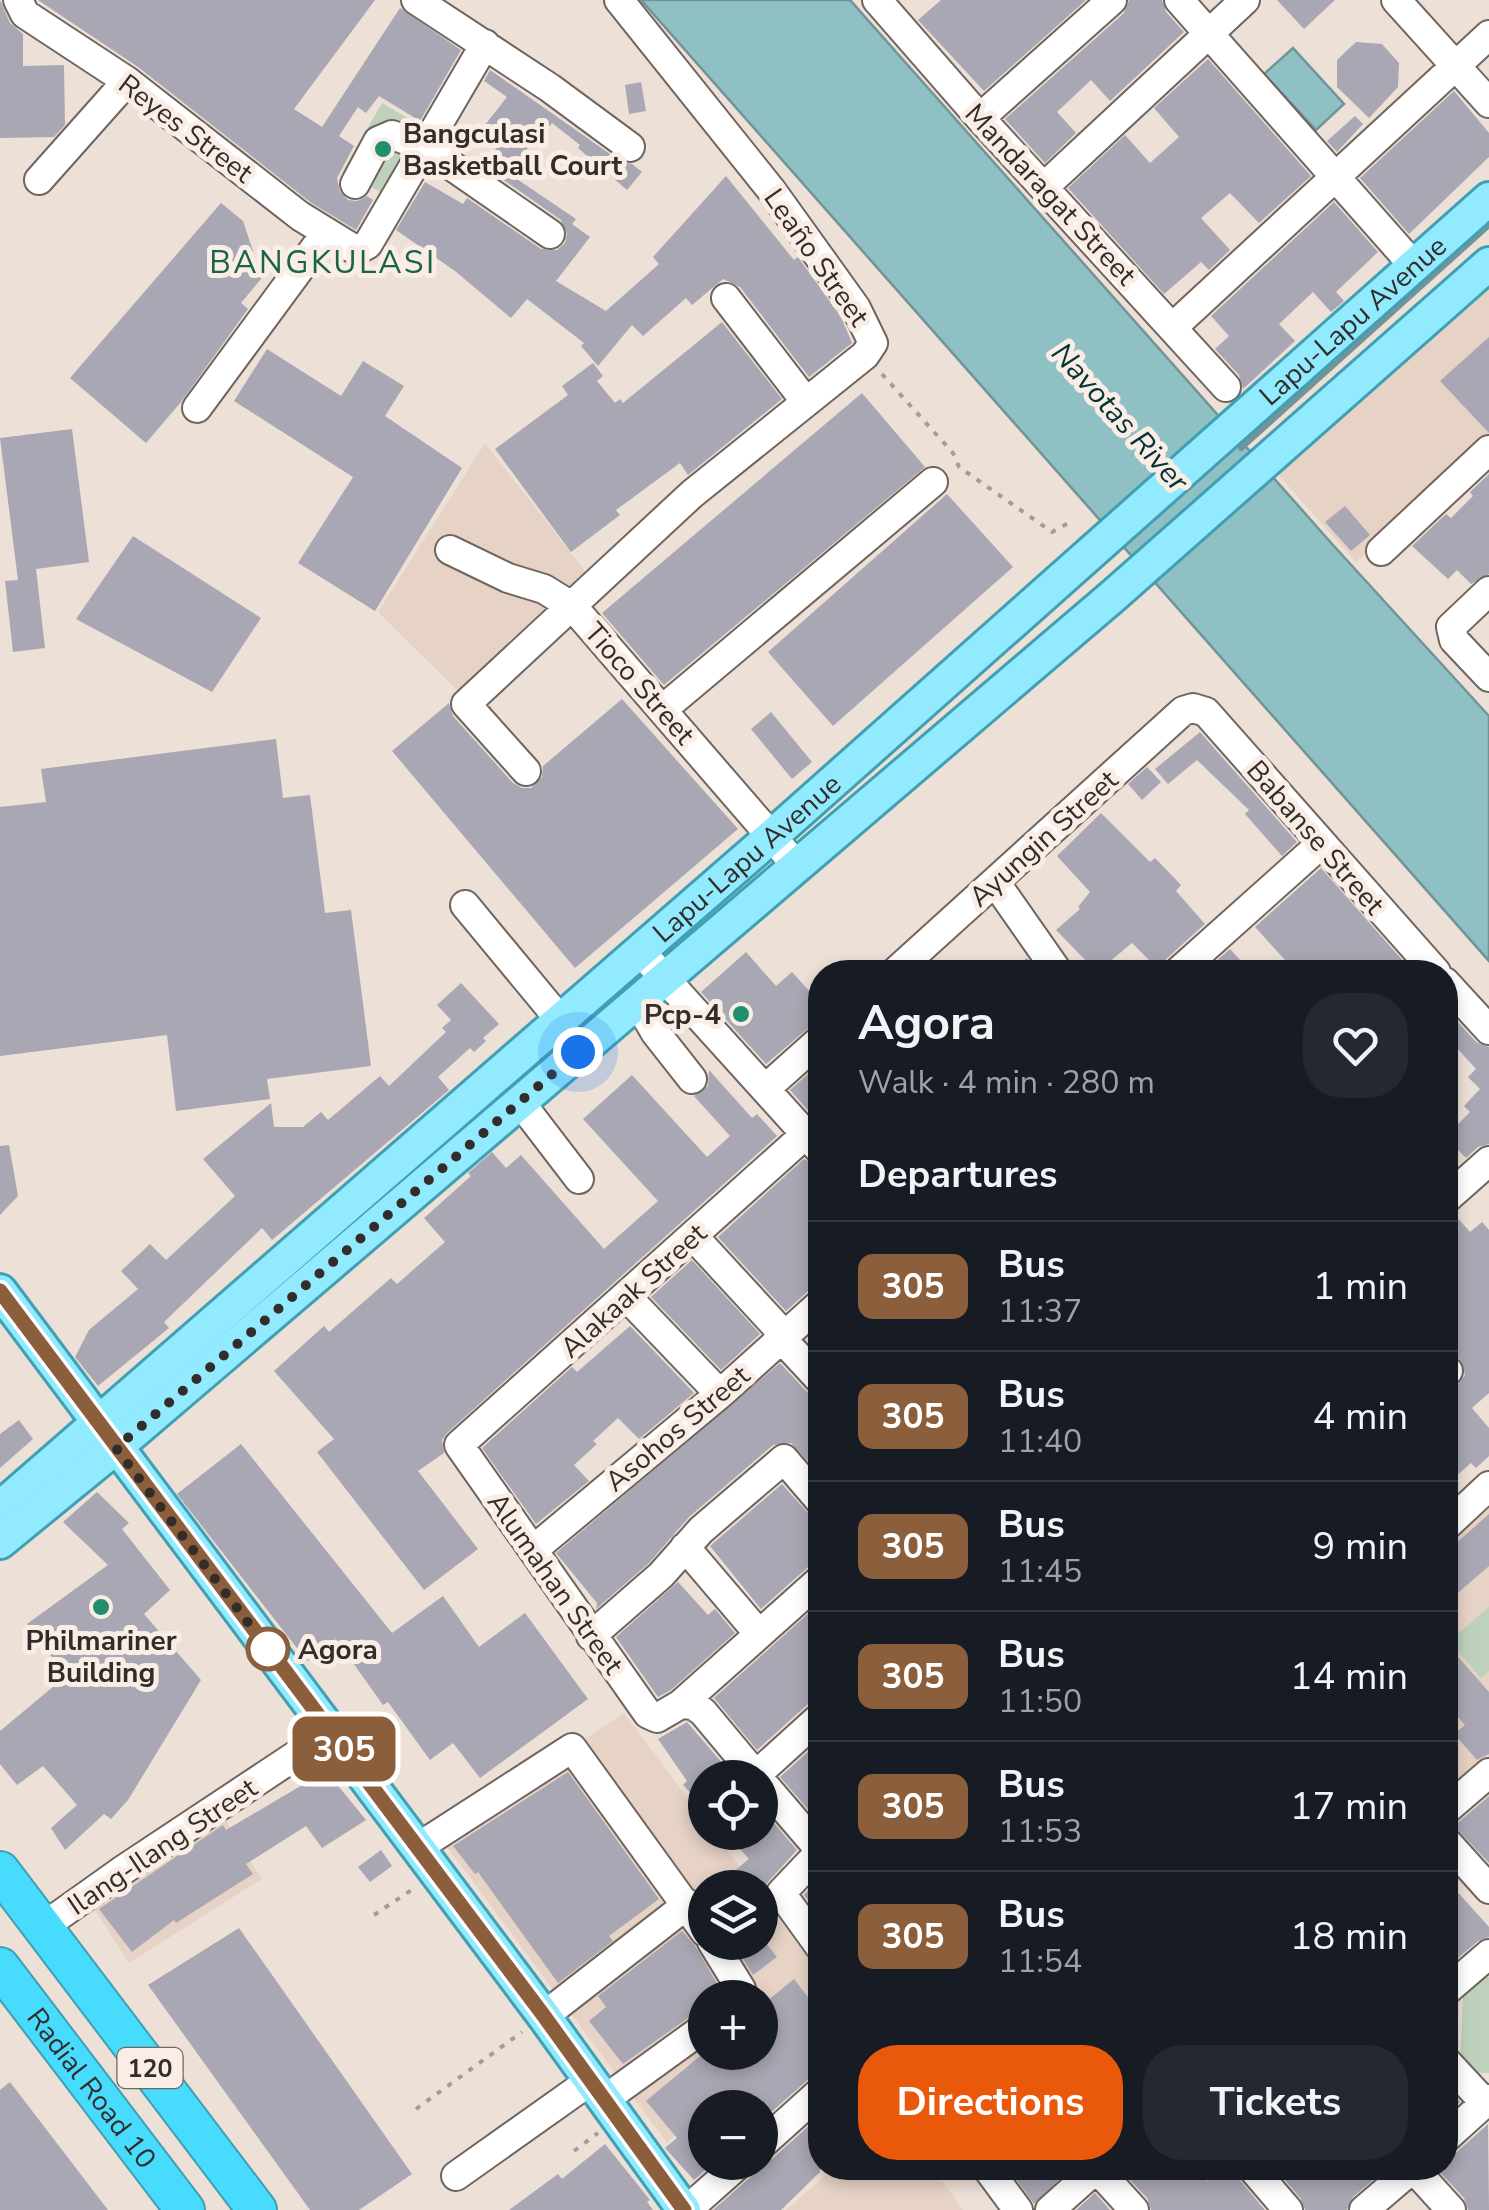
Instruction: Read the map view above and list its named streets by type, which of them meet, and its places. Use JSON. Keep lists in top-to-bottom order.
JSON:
{
  "streets": {
    "highway": ["120", "Radial Road 10"],
    "main road": ["Lapu-Lapu Avenue"],
    "street": [
      "Reyes Street",
      "Mandaragat Street",
      "Leaño Street",
      "Tioco Street",
      "Babanse Street",
      "Ayungin Street",
      "Alakaak Street",
      "Asohos Street",
      "Alumahan Street",
      "Ilang-Ilang Street"
    ]
  },
  "crossings": [
    ["Leaño Street", "Tioco Street"],
    ["Lapu-Lapu Avenue", "Tioco Street"],
    ["Babanse Street", "Ayungin Street"],
    ["Alakaak Street", "Alumahan Street"],
    ["Asohos Street", "Alumahan Street"],
    ["Ilang-Ilang Street", "120"]
  ],
  "districts": ["BANGKULASI"],
  "water": ["Navotas River"],
  "places": [
    "Bangculasi Basketball Court",
    "Pcp-4",
    "Philmariner Building",
    "Agora"
  ],
  "lines": ["bus line 305"],
  "page": {
    "on_map": "305",
    "heading": [
      ["Agora", "Walk · 4 min · 280 m"],
      "Departures"
    ],
    "list": [
      {
        "mark": "305",
        "name": "Bus",
        "note": "11:37",
        "value": "1 min"
      },
      {
        "mark": "305",
        "name": "Bus",
        "note": "11:40",
        "value": "4 min"
      },
      {
        "mark": "305",
        "name": "Bus",
        "note": "11:45",
        "value": "9 min"
      },
      {
        "mark": "305",
        "name": "Bus",
        "note": "11:50",
        "value": "14 min"
      },
      {
        "mark": "305",
        "name": "Bus",
        "note": "11:53",
        "value": "17 min"
      },
      {
        "mark": "305",
        "name": "Bus",
        "note": "11:54",
        "value": "18 min"
      }
    ],
    "map_buttons": ["+", "−"],
    "buttons": ["Directions", "Tickets"]
  }
}
